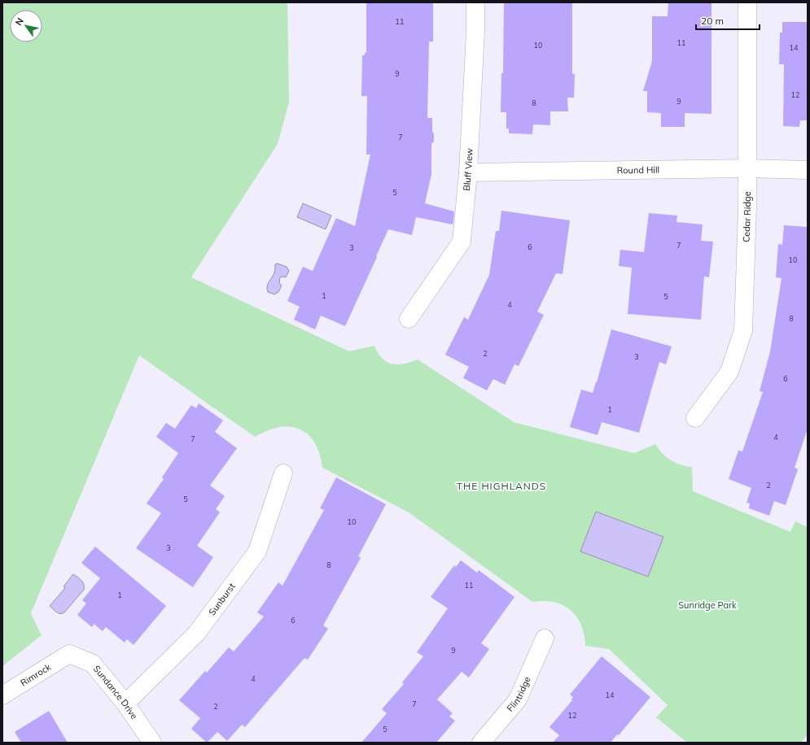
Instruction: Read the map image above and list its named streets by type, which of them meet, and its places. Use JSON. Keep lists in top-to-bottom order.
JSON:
{
  "streets": {
    "street": [
      "Bluff View",
      "Round Hill",
      "Cedar Ridge",
      "Sunburst",
      "Rimrock",
      "Sundance Drive",
      "Flintridge"
    ]
  },
  "crossings": [
    ["Bluff View", "Round Hill"],
    ["Round Hill", "Cedar Ridge"],
    ["Sunburst", "Sundance Drive"],
    ["Rimrock", "Sundance Drive"]
  ],
  "districts": ["THE HIGHLANDS"],
  "parks": ["Sunridge Park"],
  "house_numbers": [
    "11",
    "11",
    "10",
    "14",
    "9",
    "12",
    "9",
    "8",
    "7",
    "5",
    "7",
    "6",
    "3",
    "10",
    "1",
    "5",
    "4",
    "8",
    "2",
    "3",
    "6",
    "1",
    "4",
    "7",
    "2",
    "5",
    "10",
    "3",
    "8",
    "11",
    "1",
    "6",
    "9",
    "4",
    "14",
    "7",
    "2",
    "12",
    "5"
  ],
  "scale_bar": "20 m",
  "north": "top left"
}
